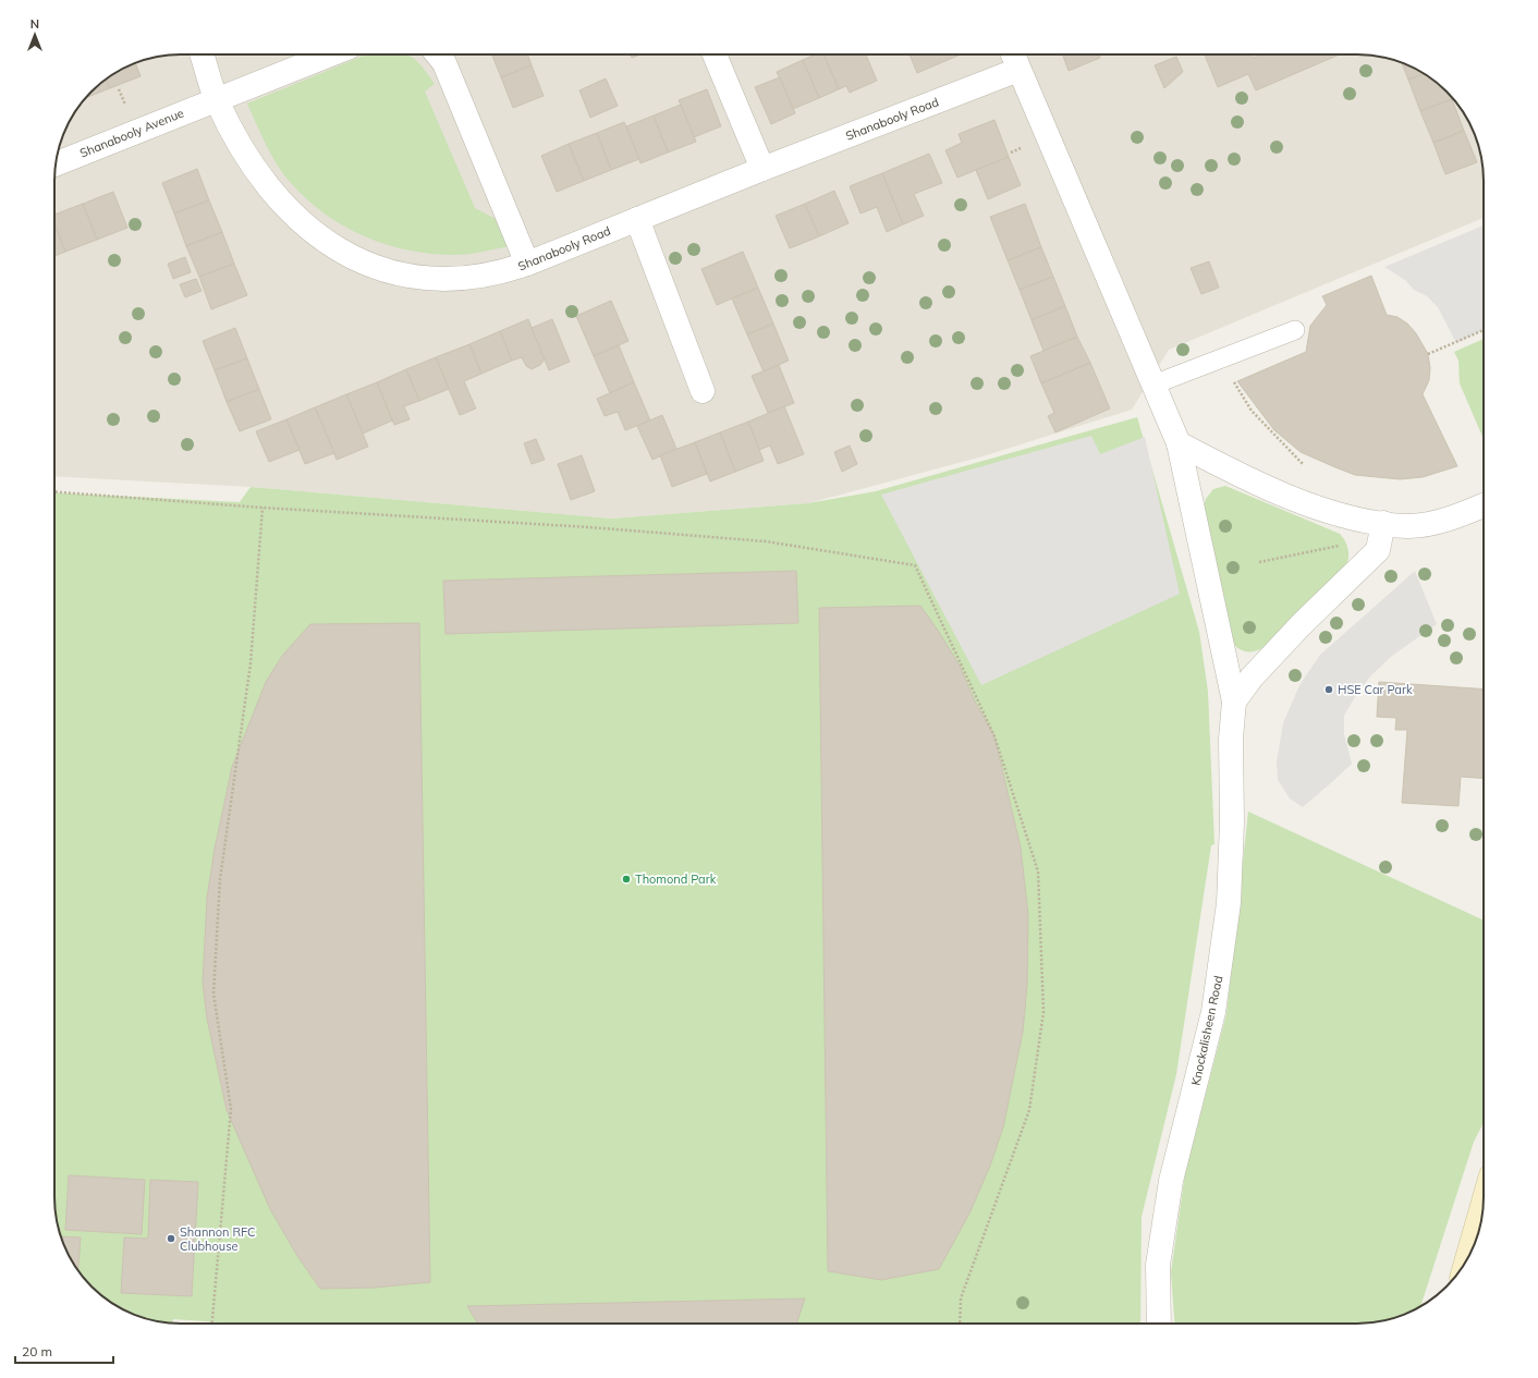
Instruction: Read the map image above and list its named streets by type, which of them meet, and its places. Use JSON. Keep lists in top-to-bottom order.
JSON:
{
  "streets": {
    "street": ["Shanabooly Road", "Shanabooly Avenue", "Knockalisheen Road"]
  },
  "crossings": [
    ["Shanabooly Road", "Shanabooly Avenue"],
    ["Shanabooly Road", "Knockalisheen Road"]
  ],
  "places": ["HSE Car Park", "Thomond Park", "Shannon RFC Clubhouse"],
  "scale_bar": "20 m",
  "north": "top"
}
